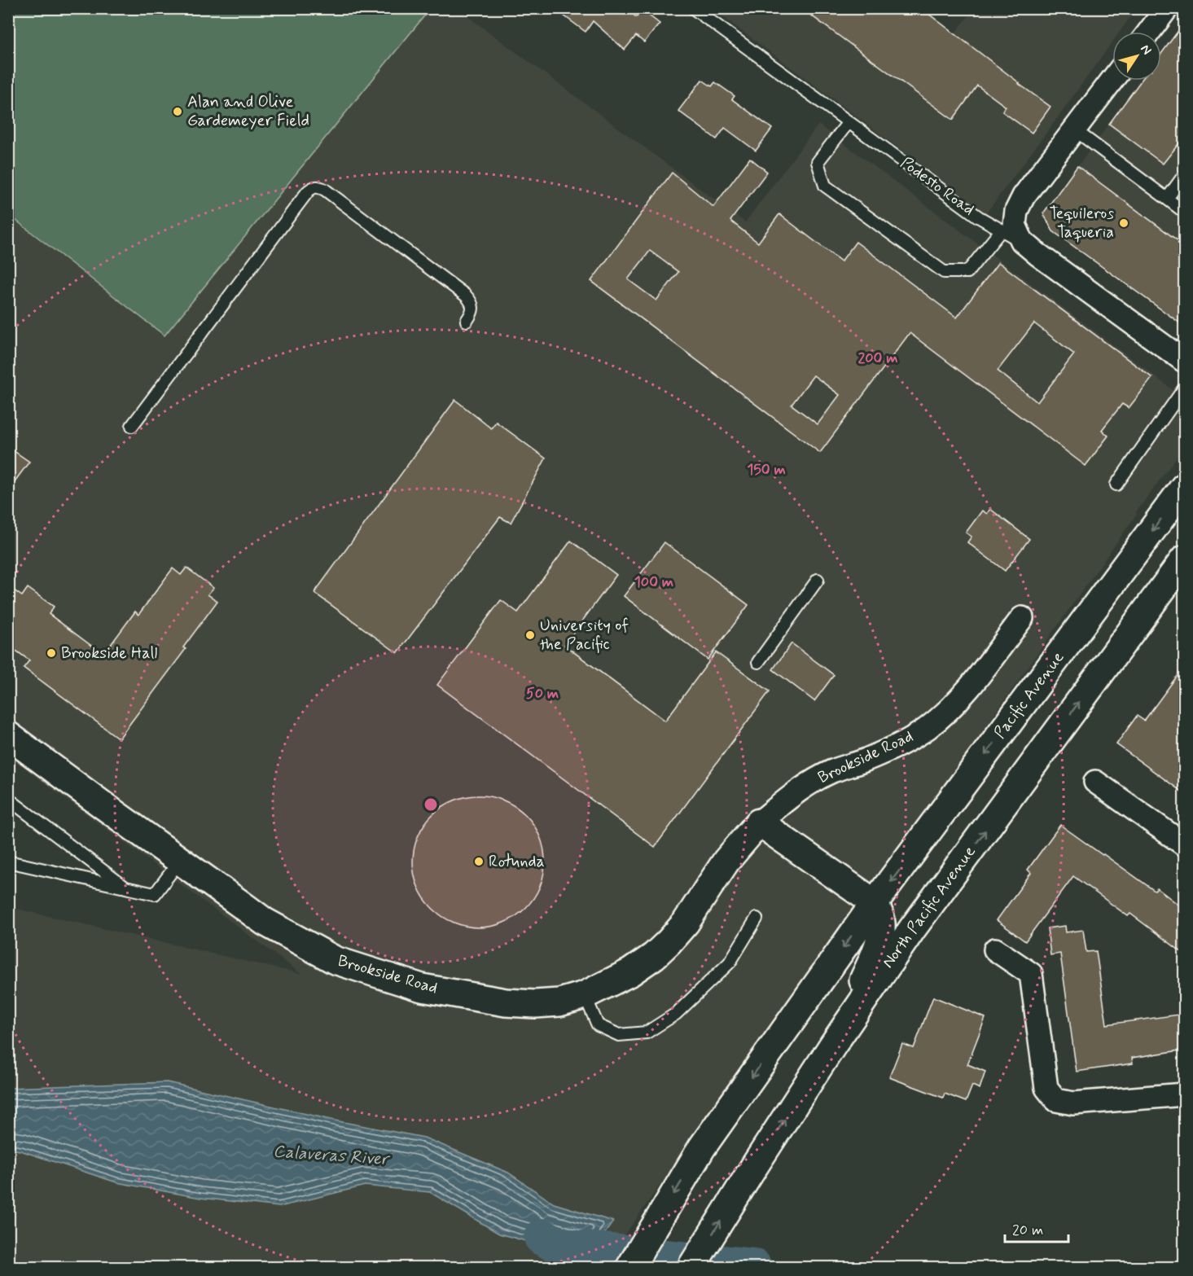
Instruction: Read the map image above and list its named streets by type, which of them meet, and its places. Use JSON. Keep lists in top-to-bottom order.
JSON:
{
  "streets": {
    "main road": ["Pacific Avenue", "Brookside Road", "North Pacific Avenue"],
    "street": ["Podesto Road"]
  },
  "one_way": ["Pacific Avenue"],
  "water": ["Calaveras River"],
  "places": [
    "Alan and Olive Gardemeyer Field",
    "Tequileros Taqueria",
    "University of the Pacific",
    "Brookside Hall",
    "Rotunda"
  ],
  "scale_bar": "20 m",
  "north": "top right",
  "rings": [
    "200 m",
    "150 m",
    "100 m",
    "50 m"
  ]
}
